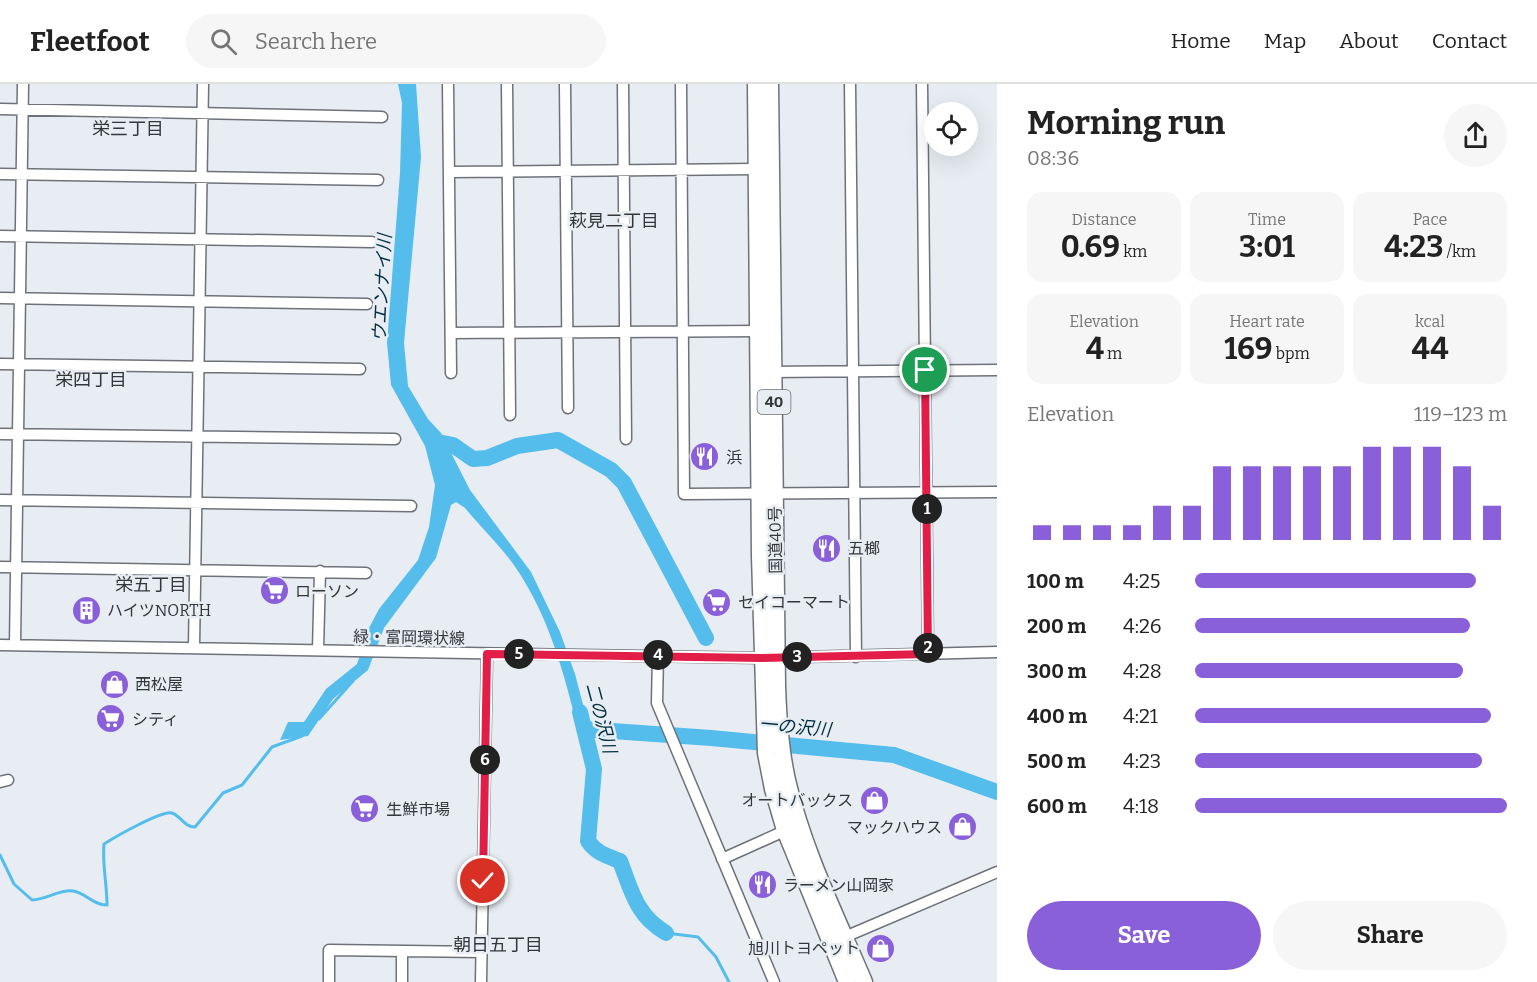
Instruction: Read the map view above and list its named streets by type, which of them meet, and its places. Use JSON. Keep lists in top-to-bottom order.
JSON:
{
  "streets": {
    "highway": ["40", "国道40号"],
    "street": ["緑・富岡環状線"]
  },
  "crossings": [
    ["国道40号", "緑・富岡環状線"]
  ],
  "districts": [
    "栄三丁目",
    "萩見二丁目",
    "栄四丁目",
    "栄五丁目",
    "朝日五丁目"
  ],
  "water": ["ウエンナイ川", "二の沢川", "一の沢川"],
  "places": {
    "restaurant": ["浜", "五榔", "ラーメン山岡家"],
    "supermarket": [
      "ローソン",
      "セイコーマート",
      "シティ",
      "生鮮市場"
    ],
    "building": ["ハイツNORTH"],
    "shop": [
      "西松屋",
      "オートバックス",
      "マックハウス",
      "旭川トヨペット"
    ]
  },
  "page": {
    "header": "Fleetfoot",
    "search": "Search here",
    "nav": [
      "Home",
      "Map",
      "About",
      "Contact"
    ],
    "heading": ["Morning run", "08:36"],
    "stats": [
      ["Distance", "0.69 km"],
      ["Time", "3:01"],
      ["Pace", "4:23 /km"],
      ["Elevation", "4 m"],
      ["Heart rate", "169 bpm"],
      ["kcal", "44"]
    ],
    "chart": ["Elevation", "119–123 m"],
    "pins": [
      "1",
      "2",
      "5",
      "4",
      "3",
      "6"
    ],
    "list": [
      {
        "name": "100 m",
        "note": "4:25"
      },
      {
        "name": "200 m",
        "note": "4:26"
      },
      {
        "name": "300 m",
        "note": "4:28"
      },
      {
        "name": "400 m",
        "note": "4:21"
      },
      {
        "name": "500 m",
        "note": "4:23"
      },
      {
        "name": "600 m",
        "note": "4:18"
      }
    ],
    "buttons": ["Save", "Share"]
  }
}
